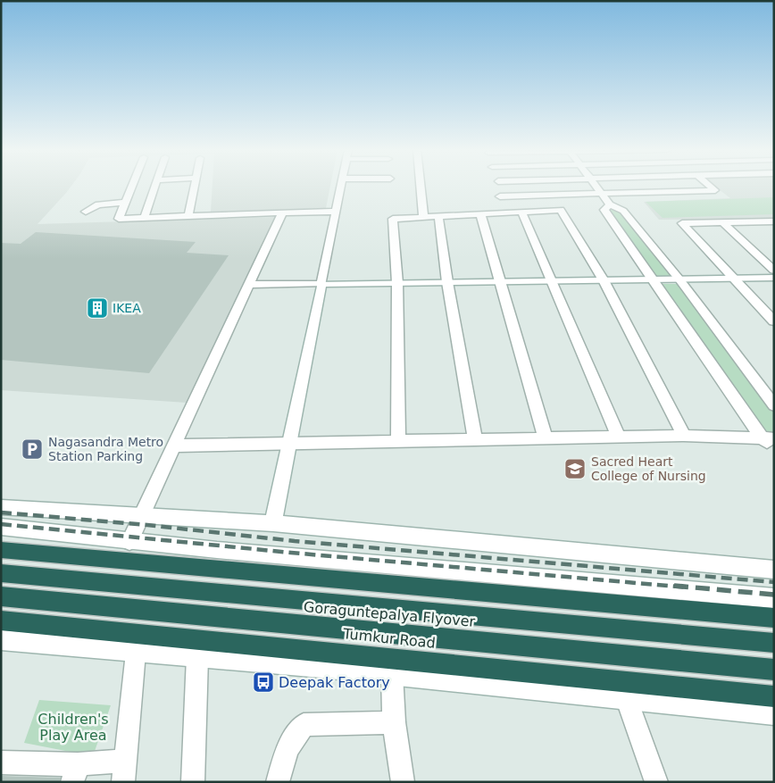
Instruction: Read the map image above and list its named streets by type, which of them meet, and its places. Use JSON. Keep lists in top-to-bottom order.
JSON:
{
  "streets": {
    "highway": ["Goraguntepalya Flyover", "Tumkur Road"]
  },
  "parks": ["Children's Play Area"],
  "places": {
    "building": ["IKEA"],
    "parking": ["Nagasandra Metro Station Parking"],
    "school or university": ["Sacred Heart College of Nursing"],
    "bus stop": ["Deepak Factory"]
  }
}
